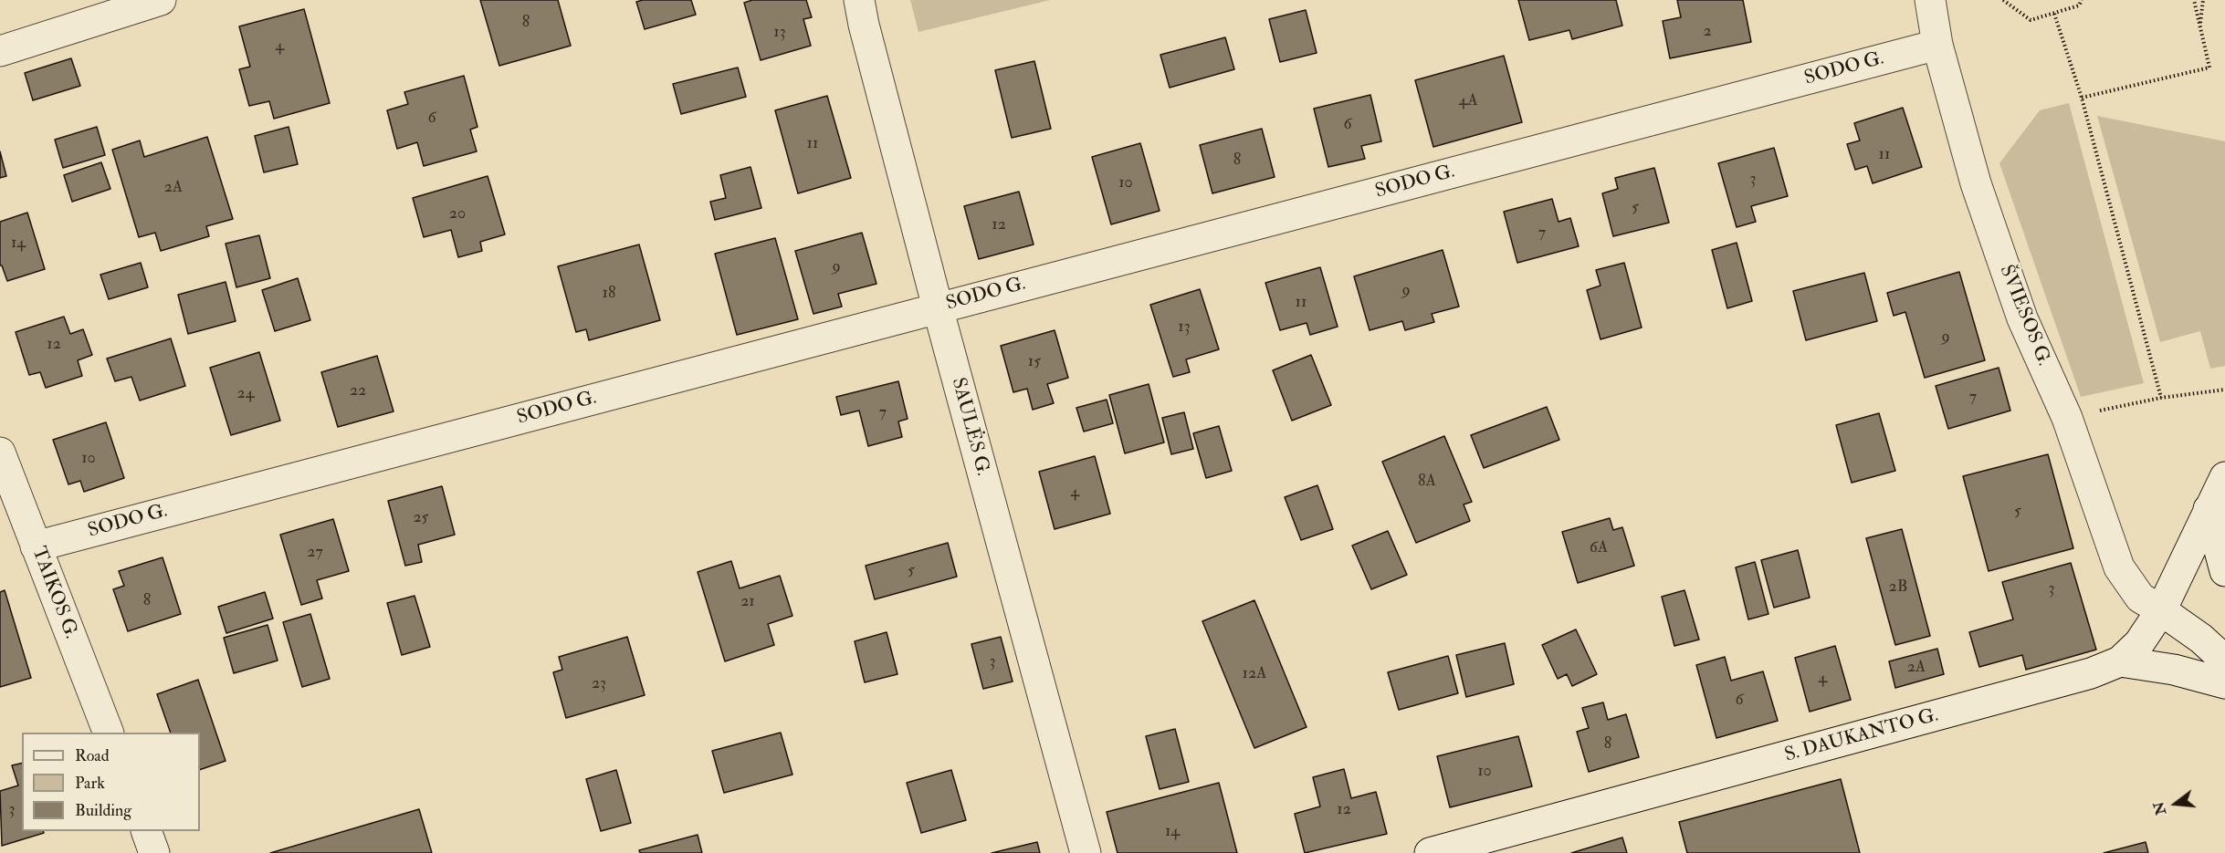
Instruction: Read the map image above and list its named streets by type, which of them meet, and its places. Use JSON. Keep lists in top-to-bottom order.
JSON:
{
  "streets": {
    "street": [
      "SODO G.",
      "ŠVIESOS G.",
      "SAULĖS G.",
      "TAIKOS G.",
      "S. DAUKANTO G."
    ]
  },
  "crossings": [
    ["SODO G.", "ŠVIESOS G."],
    ["SODO G.", "SAULĖS G."],
    ["SODO G.", "TAIKOS G."],
    ["ŠVIESOS G.", "S. DAUKANTO G."]
  ],
  "house_numbers": [
    "8",
    "2",
    "13",
    "4",
    "4A",
    "6",
    "6",
    "11",
    "11",
    "8",
    "3",
    "10",
    "2A",
    "5",
    "20",
    "12",
    "7",
    "14",
    "9",
    "9",
    "18",
    "11",
    "13",
    "9",
    "12",
    "15",
    "22",
    "24",
    "7",
    "7",
    "10",
    "8A",
    "4",
    "5",
    "25",
    "6A",
    "27",
    "5",
    "2B",
    "3",
    "8",
    "21",
    "3",
    "2A",
    "12A",
    "4",
    "23",
    "6",
    "8",
    "10",
    "3",
    "12",
    "14"
  ],
  "legend": ["Road", "Park", "Building"],
  "north": "left"
}
